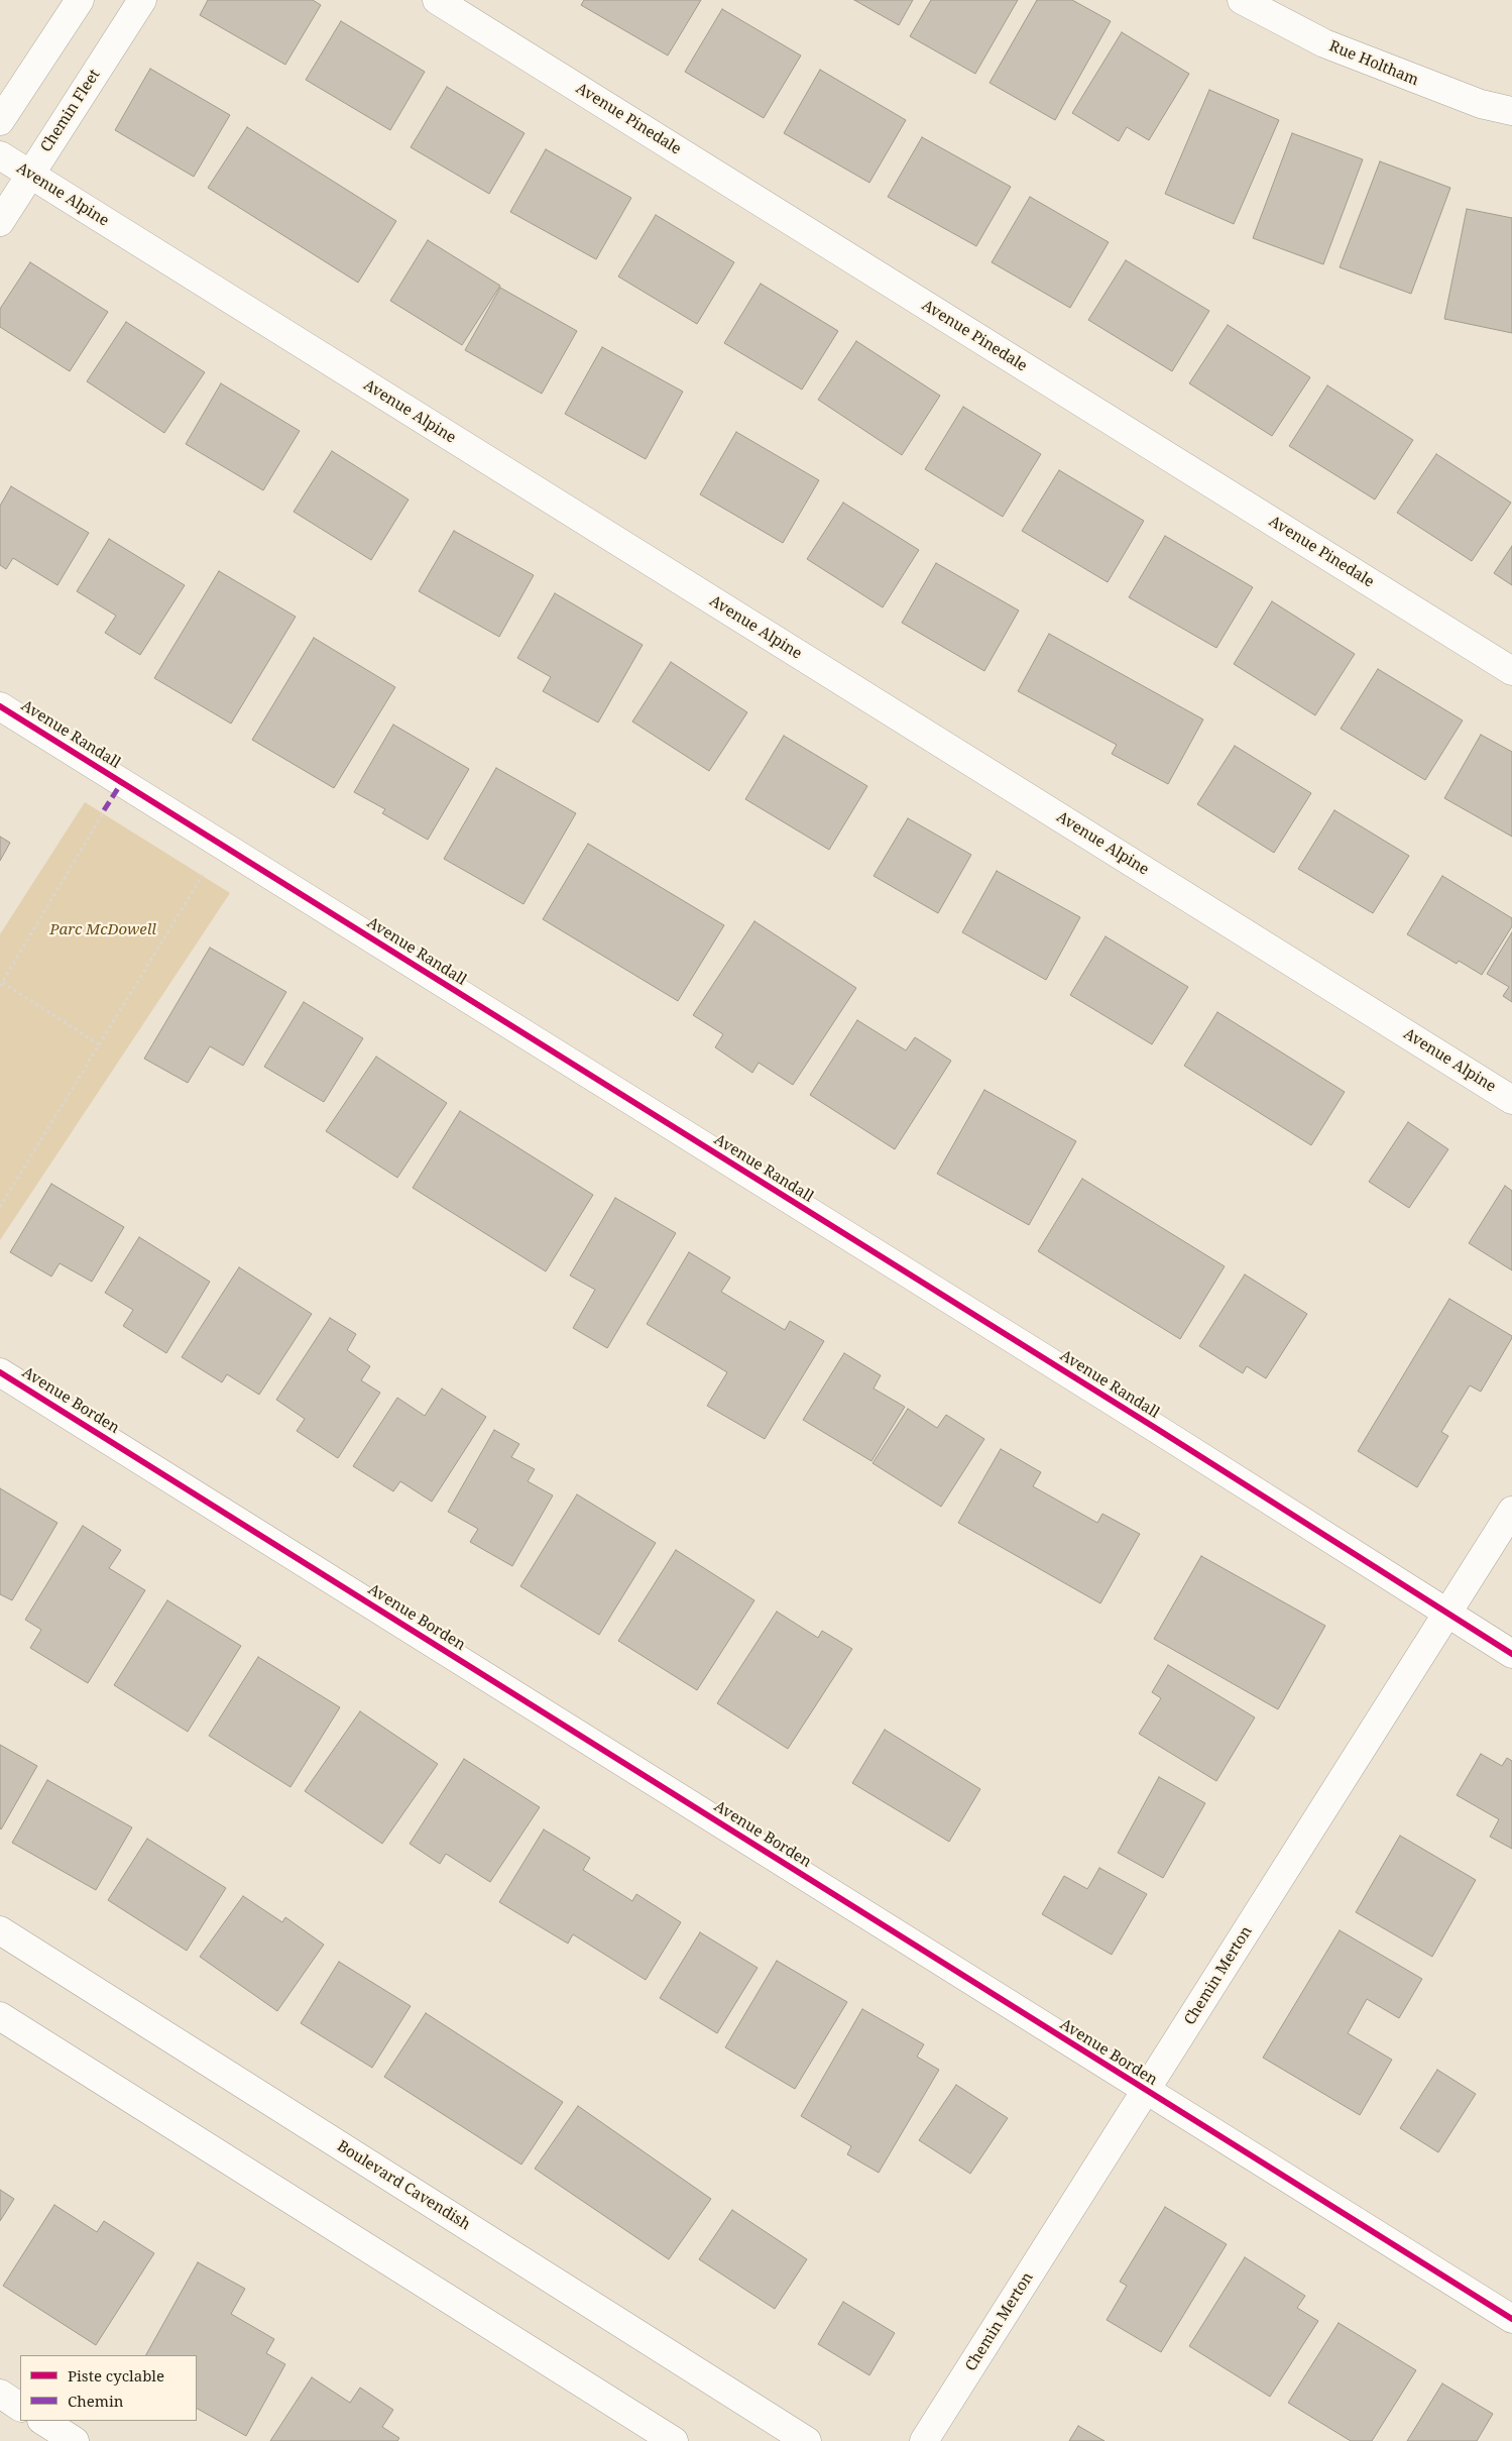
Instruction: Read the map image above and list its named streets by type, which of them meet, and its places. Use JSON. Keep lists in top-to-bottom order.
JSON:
{
  "streets": {
    "street": [
      "Rue Holtham",
      "Chemin Fleet",
      "Avenue Pinedale",
      "Avenue Alpine",
      "Avenue Randall",
      "Avenue Borden",
      "Chemin Merton",
      "Boulevard Cavendish"
    ]
  },
  "crossings": [
    ["Chemin Fleet", "Avenue Alpine"],
    ["Avenue Randall", "Chemin Merton"],
    ["Avenue Borden", "Chemin Merton"]
  ],
  "parks": ["Parc McDowell"],
  "legend": ["Piste cyclable", "Chemin"]
}
